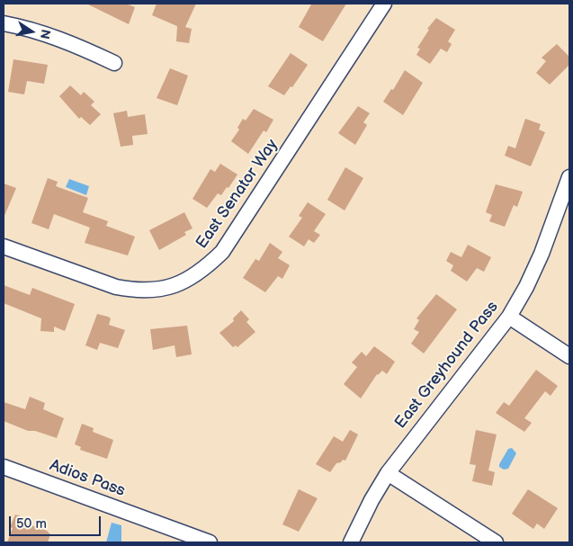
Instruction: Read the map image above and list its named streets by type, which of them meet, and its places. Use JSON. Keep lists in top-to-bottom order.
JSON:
{
  "streets": {
    "street": ["East Senator Way", "East Greyhound Pass", "Adios Pass"]
  },
  "scale_bar": "50 m",
  "north": "right"
}
